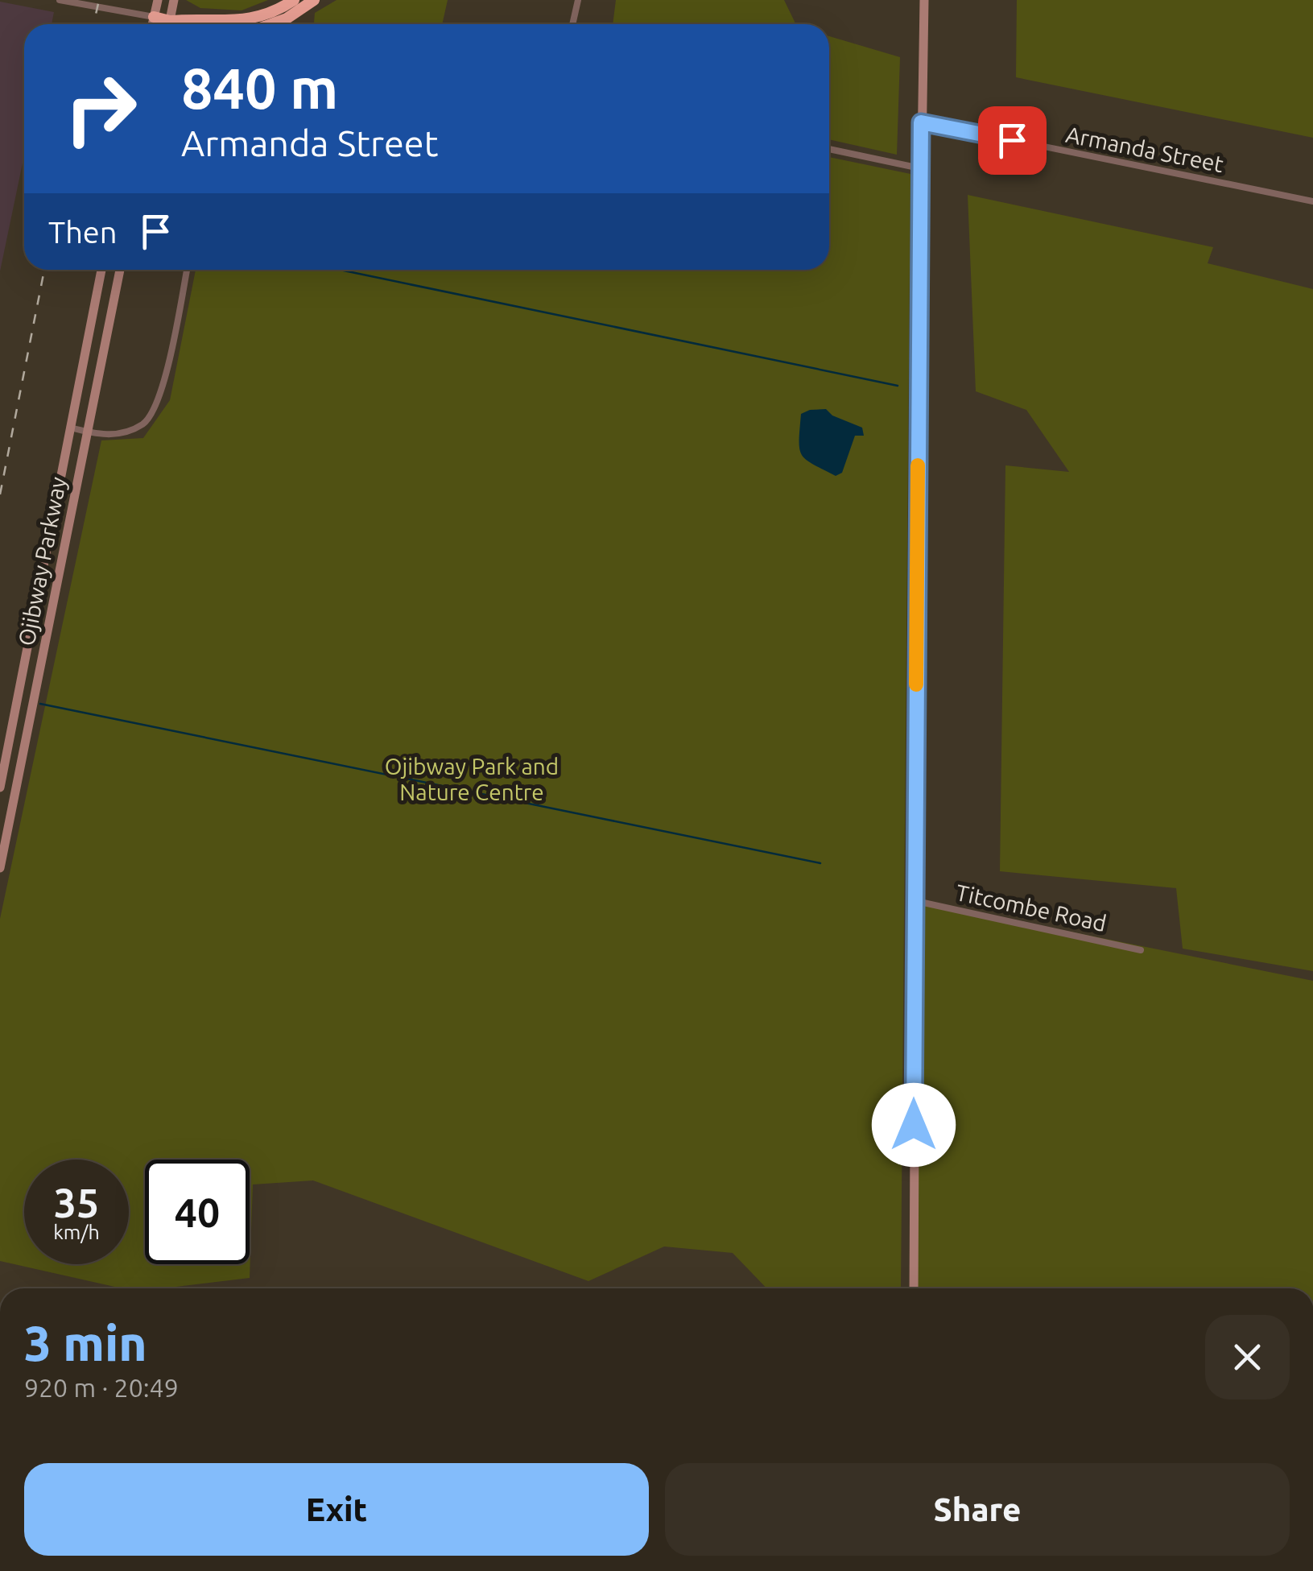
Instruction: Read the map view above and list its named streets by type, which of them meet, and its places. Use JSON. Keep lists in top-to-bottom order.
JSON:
{
  "streets": {
    "street": ["Armanda Street", "Ojibway Parkway", "Titcombe Road"]
  },
  "parks": ["Ojibway Park and Nature Centre"],
  "page": {
    "turn": ["840 m", "Armanda Street"],
    "then": "Then",
    "speed": "35 km/h",
    "limit": "40",
    "heading": ["3 min", "920 m · 20:49"],
    "buttons": ["Exit", "Share"]
  }
}
